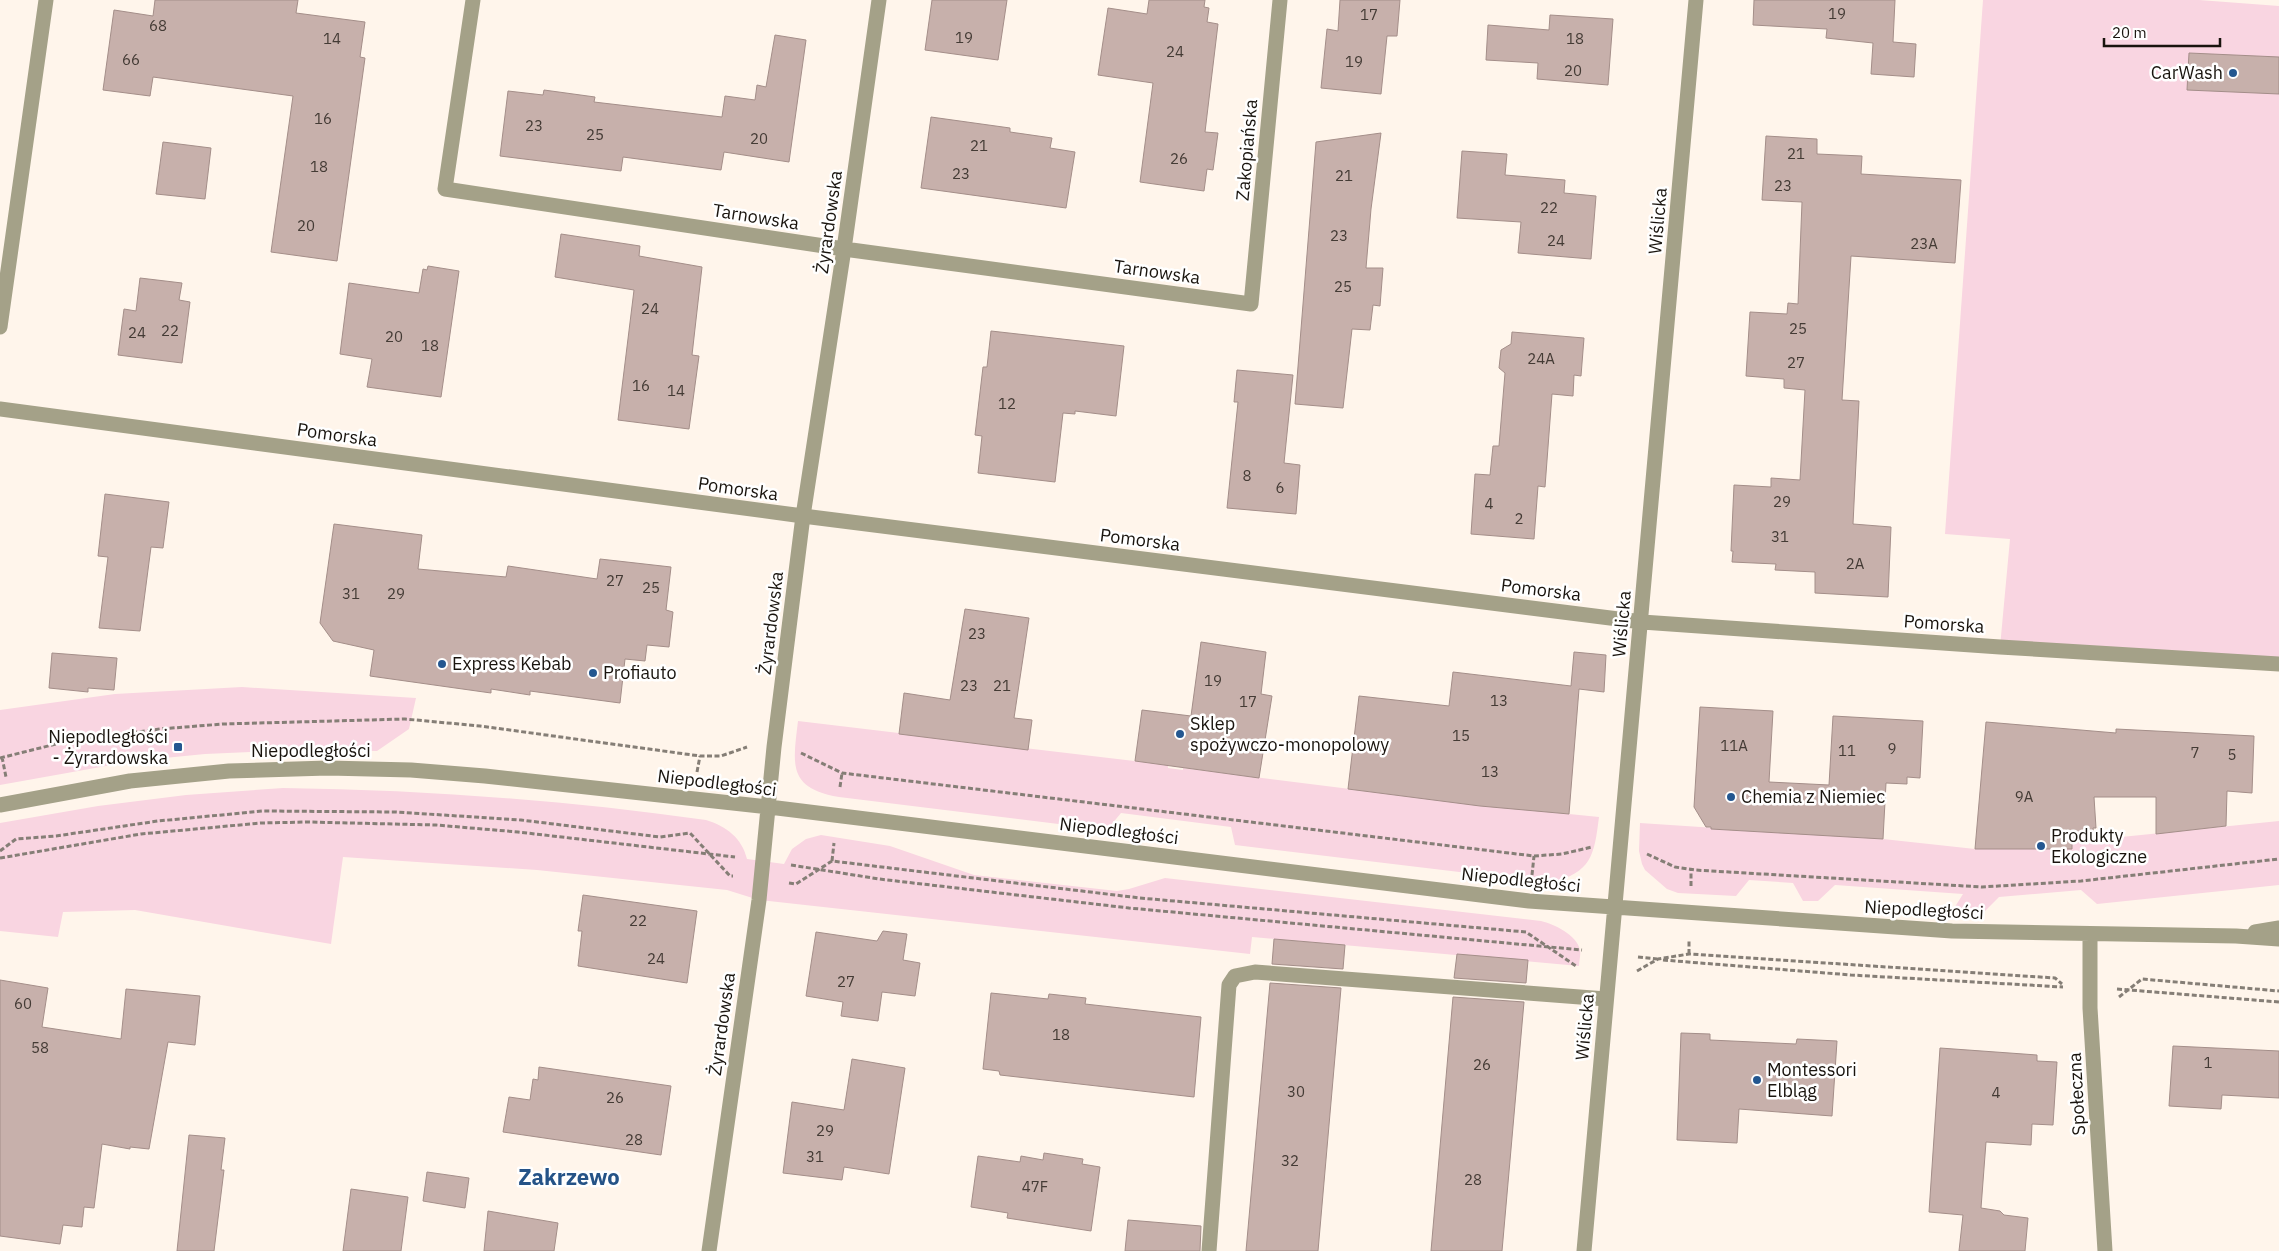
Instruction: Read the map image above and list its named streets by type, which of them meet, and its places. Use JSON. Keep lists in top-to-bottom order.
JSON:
{
  "streets": {
    "street": [
      "Zakopiańska",
      "Tarnowska",
      "Wiślicka",
      "Żyrardowska",
      "Pomorska",
      "Niepodległości",
      "Społeczna"
    ]
  },
  "crossings": [
    ["Zakopiańska", "Tarnowska"],
    ["Tarnowska", "Żyrardowska"],
    ["Wiślicka", "Pomorska"],
    ["Wiślicka", "Niepodległości"],
    ["Żyrardowska", "Pomorska"],
    ["Żyrardowska", "Niepodległości"],
    ["Niepodległości", "Społeczna"]
  ],
  "districts": ["Zakrzewo"],
  "places": {
    "other": [
      "CarWash",
      "Express Kebab",
      "Profiauto",
      "Sklep spożywczo-monopolowy",
      "Chemia z Niemiec",
      "Produkty Ekologiczne",
      "Montessori Elbląg"
    ],
    "transit": ["Niepodległości - Żyrardowska"]
  },
  "house_numbers": [
    "19",
    "17",
    "68",
    "19",
    "14",
    "18",
    "24",
    "66",
    "19",
    "20",
    "16",
    "23",
    "25",
    "20",
    "21",
    "21",
    "26",
    "18",
    "23",
    "21",
    "23",
    "22",
    "20",
    "23",
    "24",
    "23A",
    "25",
    "24",
    "25",
    "22",
    "24",
    "20",
    "18",
    "24A",
    "27",
    "16",
    "14",
    "12",
    "8",
    "6",
    "29",
    "4",
    "2",
    "31",
    "2A",
    "27",
    "25",
    "31",
    "29",
    "23",
    "19",
    "23",
    "21",
    "13",
    "17",
    "15",
    "11A",
    "9",
    "11",
    "7",
    "5",
    "13",
    "9A",
    "22",
    "24",
    "27",
    "60",
    "18",
    "58",
    "1",
    "26",
    "30",
    "4",
    "26",
    "29",
    "28",
    "31",
    "32",
    "28",
    "47F"
  ],
  "scale_bar": "20 m"
}
